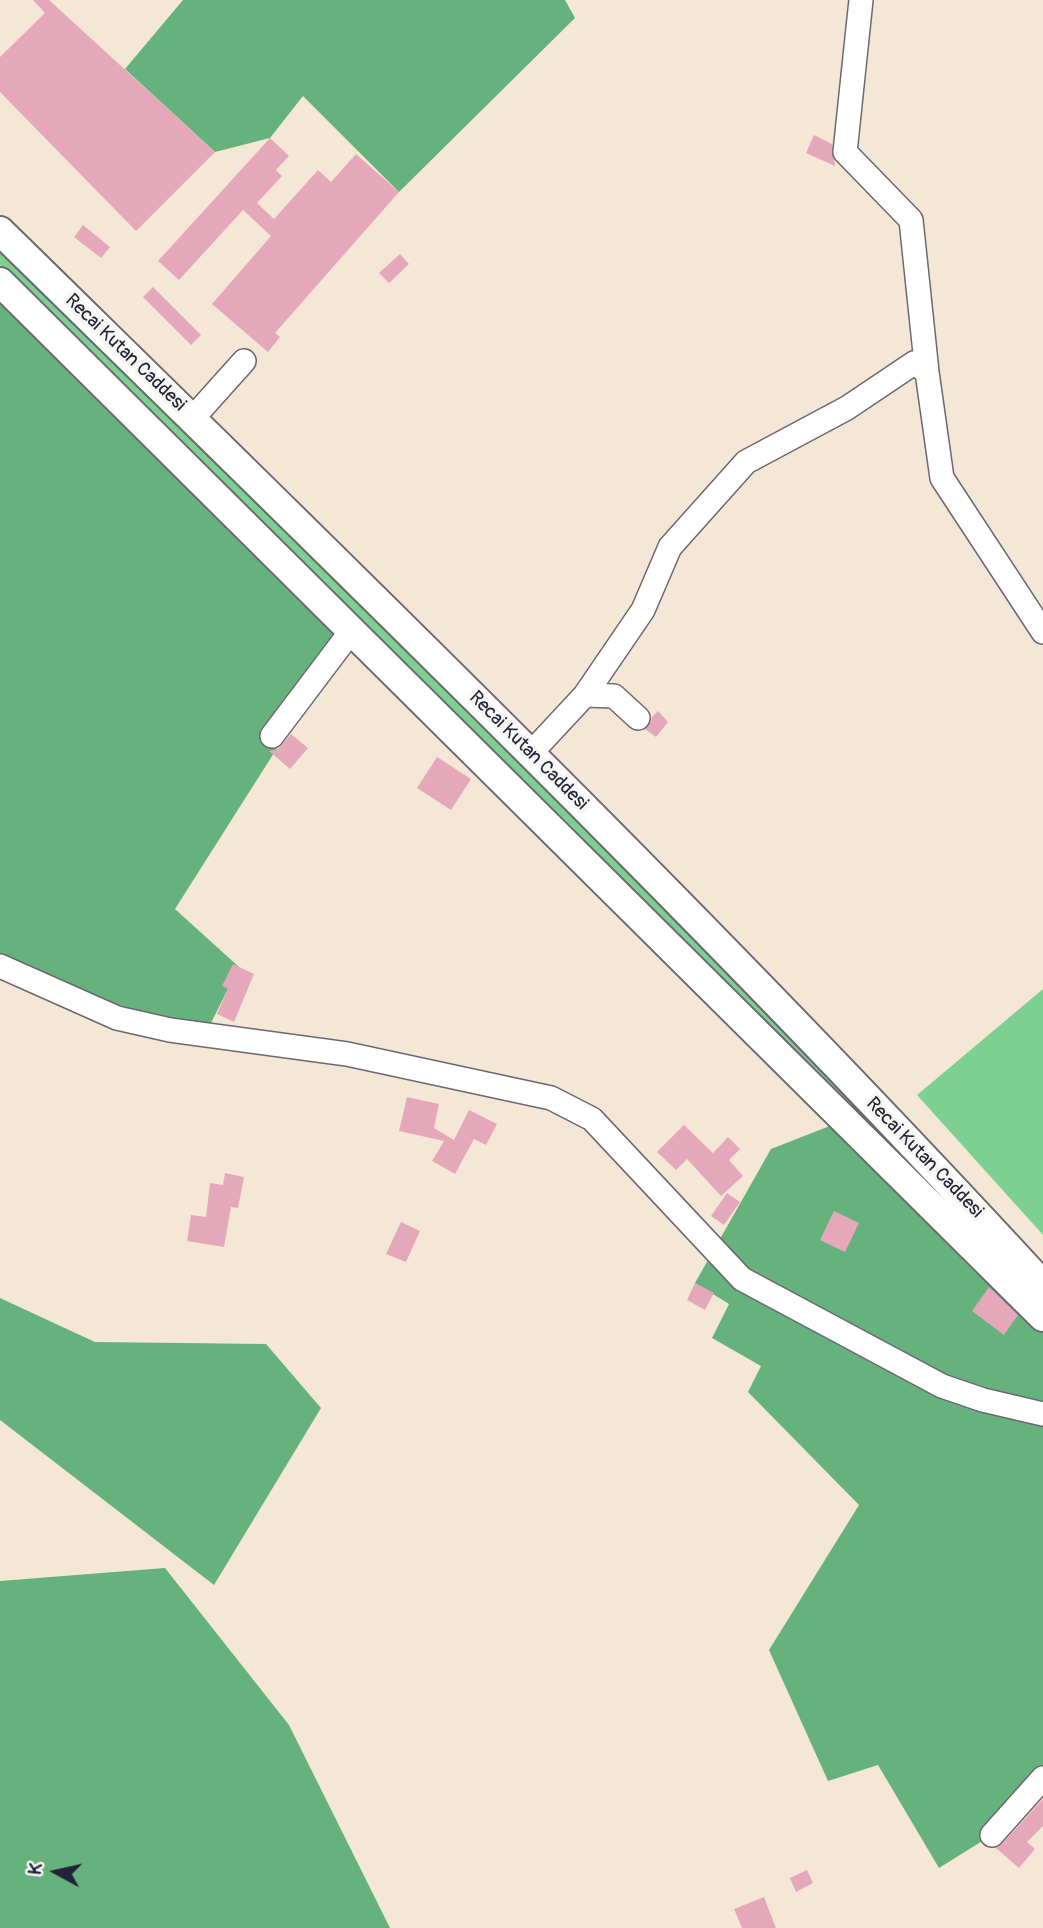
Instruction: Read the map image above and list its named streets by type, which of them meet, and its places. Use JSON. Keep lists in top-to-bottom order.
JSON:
{
  "streets": {
    "main road": ["Recai Kutan Caddesi"]
  },
  "north": "left"
}
